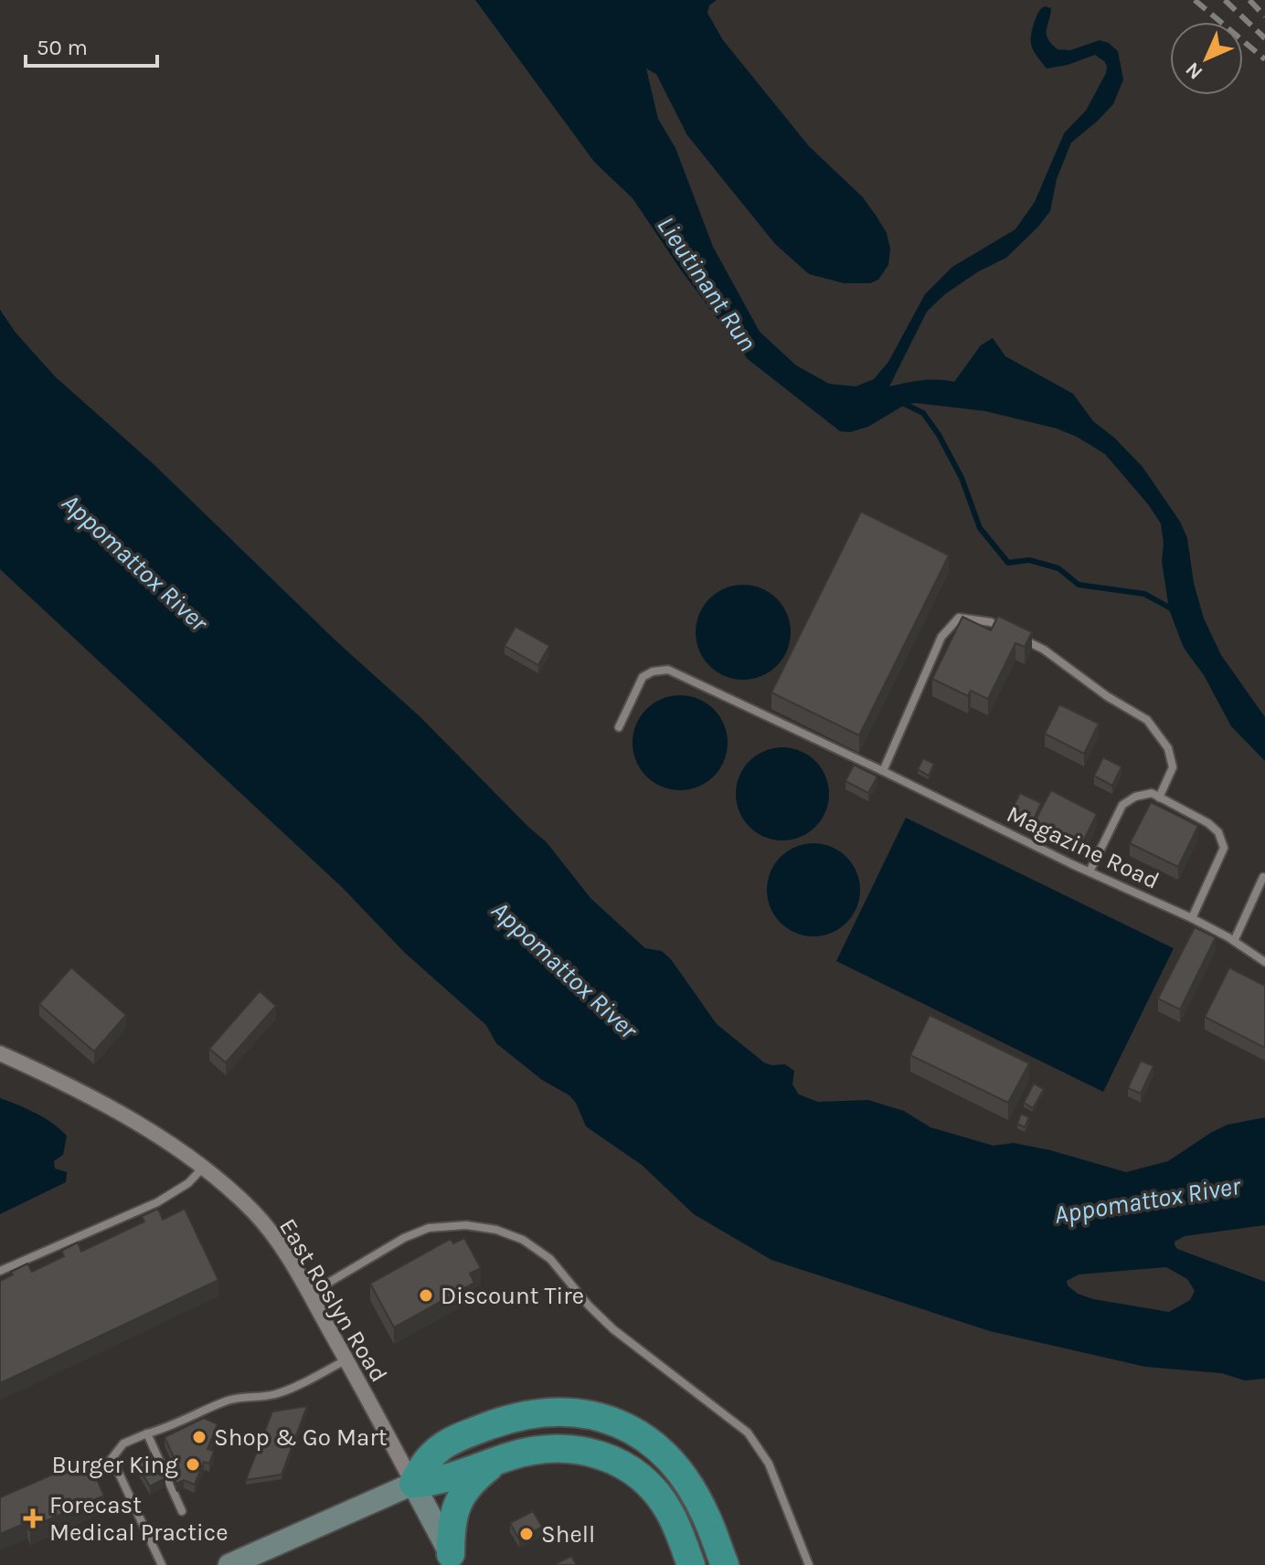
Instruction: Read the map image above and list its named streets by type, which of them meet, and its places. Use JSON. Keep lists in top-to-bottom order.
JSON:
{
  "streets": {
    "street": ["East Roslyn Road"],
    "lane": ["Magazine Road"]
  },
  "water": ["Lieutinant Run", "Appomattox River"],
  "places": {
    "other": [
      "Discount Tire",
      "Shop & Go Mart",
      "Burger King",
      "Shell"
    ],
    "health": ["Forecast Medical Practice"]
  },
  "scale_bar": "50 m",
  "north": "bottom left"
}
